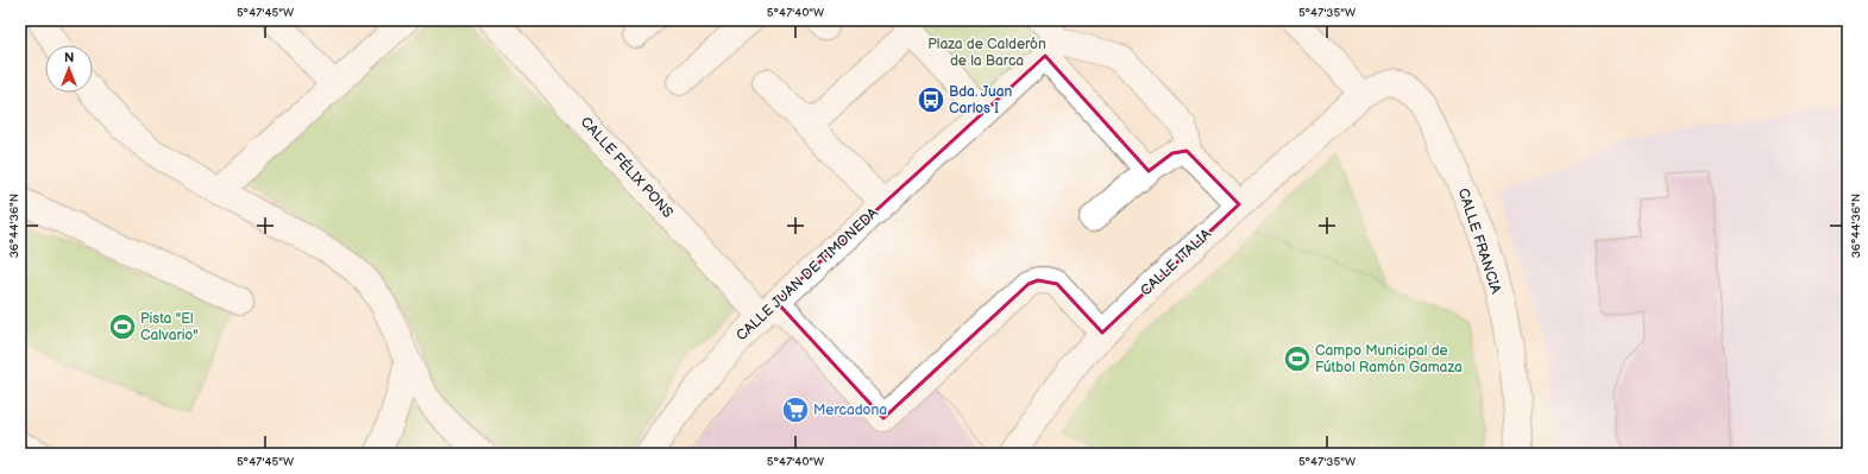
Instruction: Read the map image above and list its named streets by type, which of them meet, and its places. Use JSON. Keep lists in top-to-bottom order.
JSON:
{
  "streets": {
    "street": [
      "CALLE FÉLIX PONS",
      "CALLE FRANCIA",
      "CALLE ITALIA",
      "CALLE JUAN DE TIMONEDA"
    ]
  },
  "crossings": [
    ["CALLE FÉLIX PONS", "CALLE ITALIA"],
    ["CALLE FÉLIX PONS", "CALLE JUAN DE TIMONEDA"],
    ["CALLE FRANCIA", "CALLE ITALIA"]
  ],
  "parks": ["Plaza de Calderón de la Barca"],
  "places": {
    "bus stop": ["Bda. Juan Carlos I"],
    "sports": ["Pista \"El Calvario\"", "Campo Municipal de Fútbol Ramón Gamaza"],
    "supermarket": ["Mercadona"]
  },
  "north": "top",
  "coordinates": [
    "5°47'45\"W",
    "5°47'40\"W",
    "5°47'35\"W",
    "36°44'36\"N"
  ]
}
